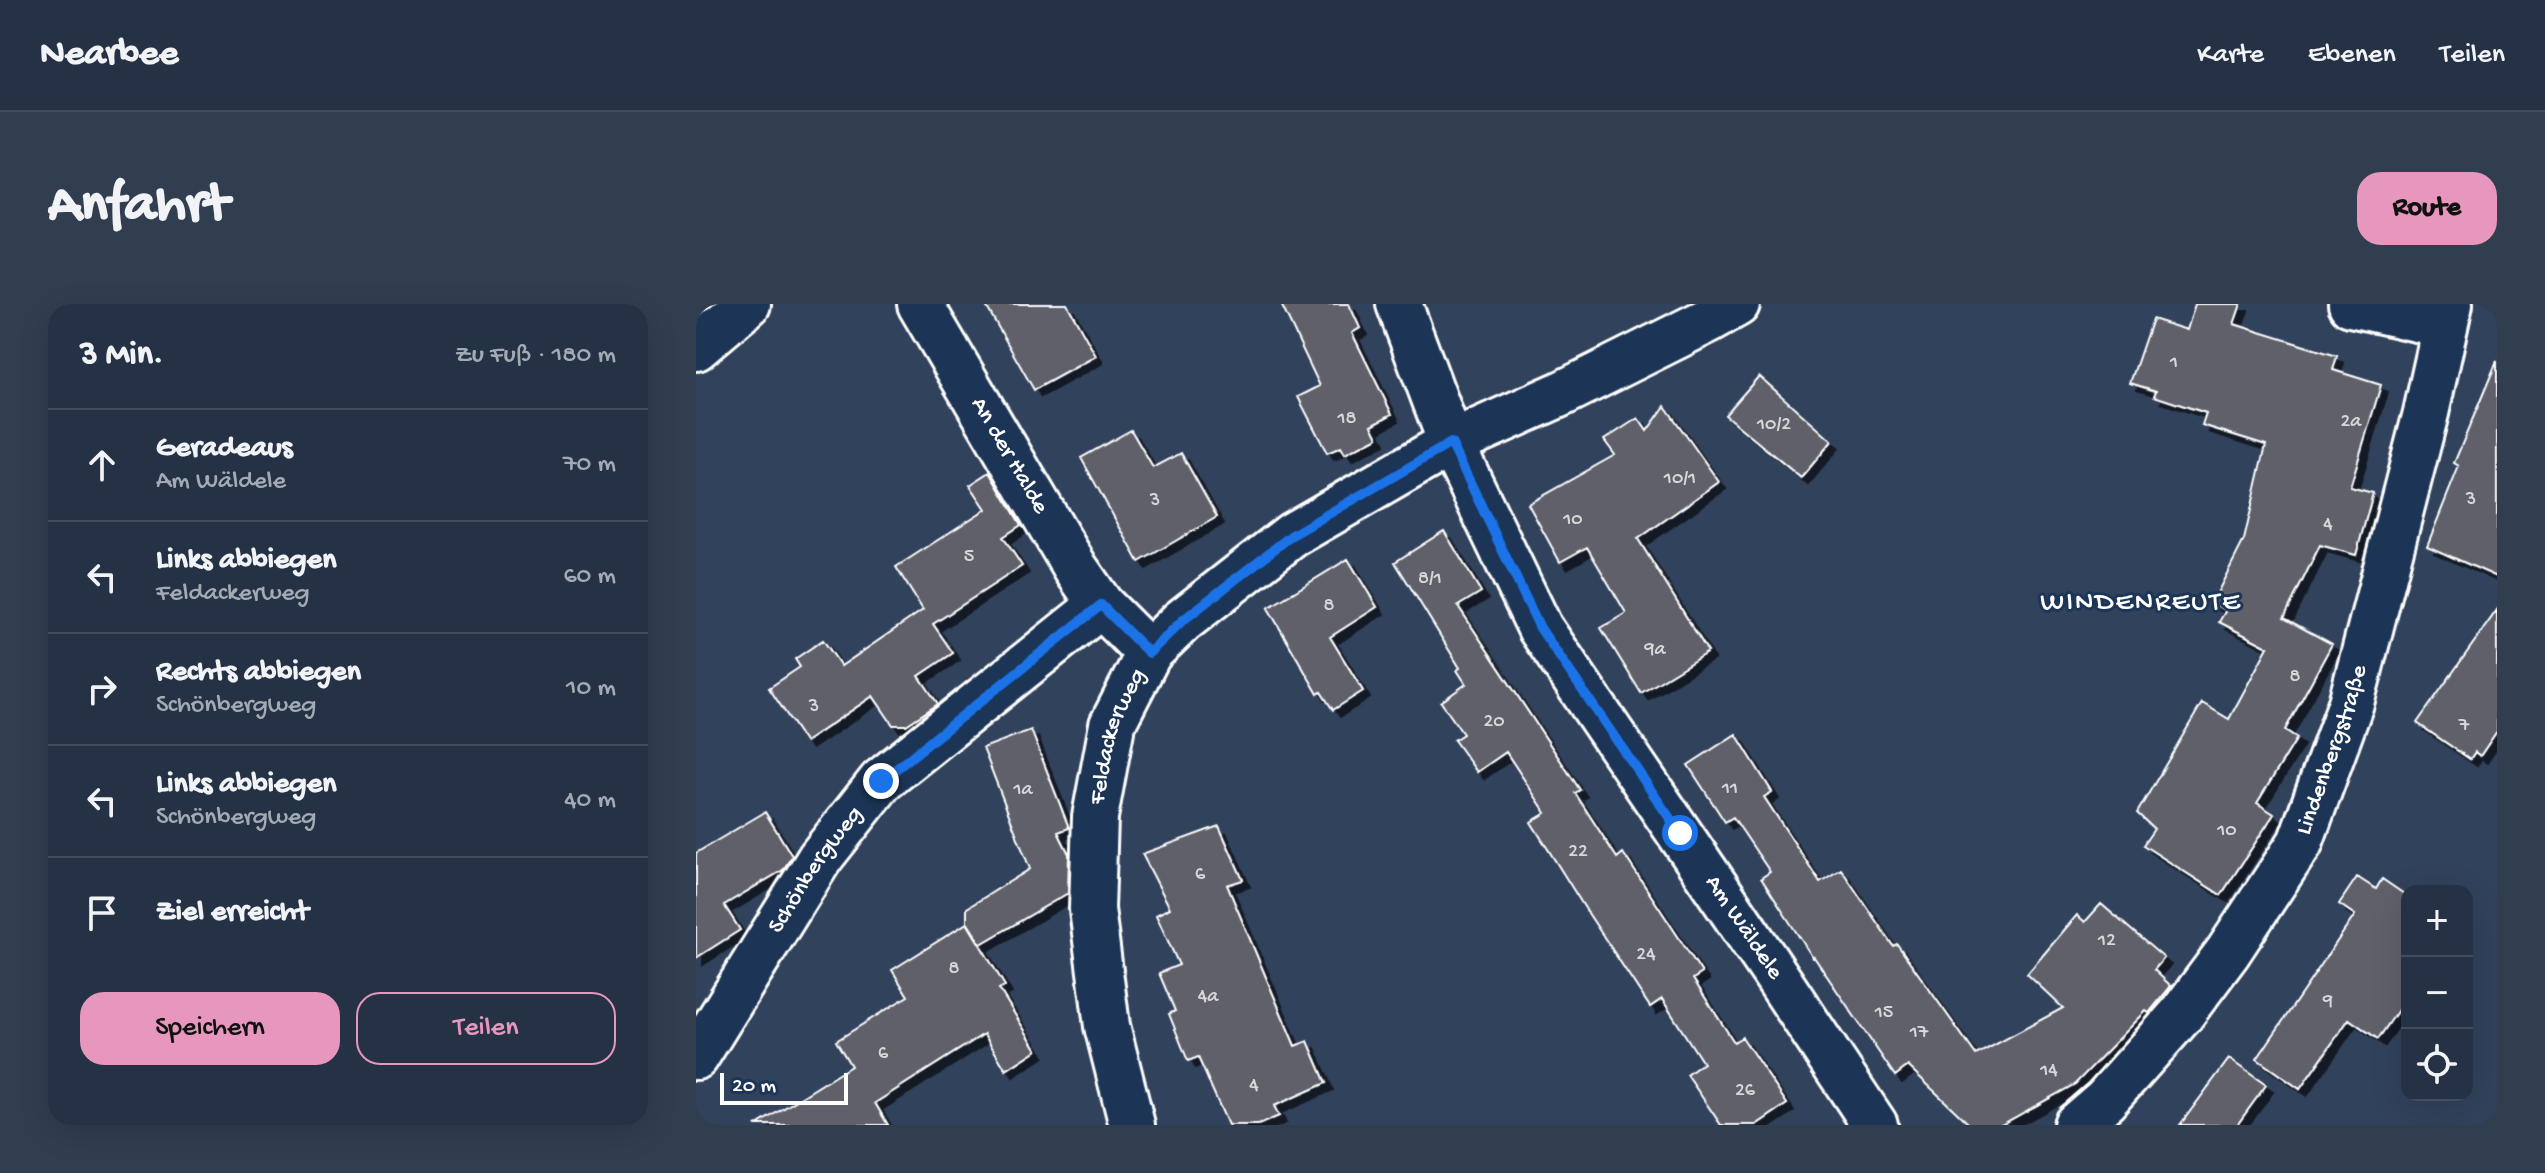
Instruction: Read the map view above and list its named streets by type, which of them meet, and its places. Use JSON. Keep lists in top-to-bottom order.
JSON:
{
  "streets": {
    "street": [
      "An der Halde",
      "Feldackerweg",
      "Lindenbergstraße",
      "Schönbergweg",
      "Am Wäldele"
    ]
  },
  "crossings": [
    ["An der Halde", "Schönbergweg"],
    ["Feldackerweg", "Am Wäldele"]
  ],
  "districts": ["WINDENREUTE"],
  "house_numbers": [
    "1",
    "18",
    "2a",
    "10/2",
    "10/1",
    "3",
    "3",
    "10",
    "4",
    "5",
    "8/1",
    "8",
    "9a",
    "8",
    "3",
    "20",
    "7",
    "11",
    "1a",
    "10",
    "22",
    "6",
    "12",
    "24",
    "8",
    "4a",
    "9",
    "15",
    "17",
    "6",
    "14",
    "4",
    "26"
  ],
  "scale_bar": "20 m",
  "page": {
    "header": "Nearbee",
    "nav": ["Karte", "Ebenen", "Teilen"],
    "buttons": [
      "Route",
      ["Speichern", "Teilen"]
    ],
    "title": "Anfahrt",
    "heading": ["3 Min.", "Zu Fuß · 180 m"],
    "list": [
      ["Geradeaus", "Am Wäldele", "70 m"],
      ["Links abbiegen", "Feldackerweg", "60 m"],
      ["Rechts abbiegen", "Schönbergweg", "10 m"],
      ["Links abbiegen", "Schönbergweg", "40 m"],
      "Ziel erreicht"
    ],
    "map_buttons": ["+", "−"],
    "scale": "20 m"
  }
}
